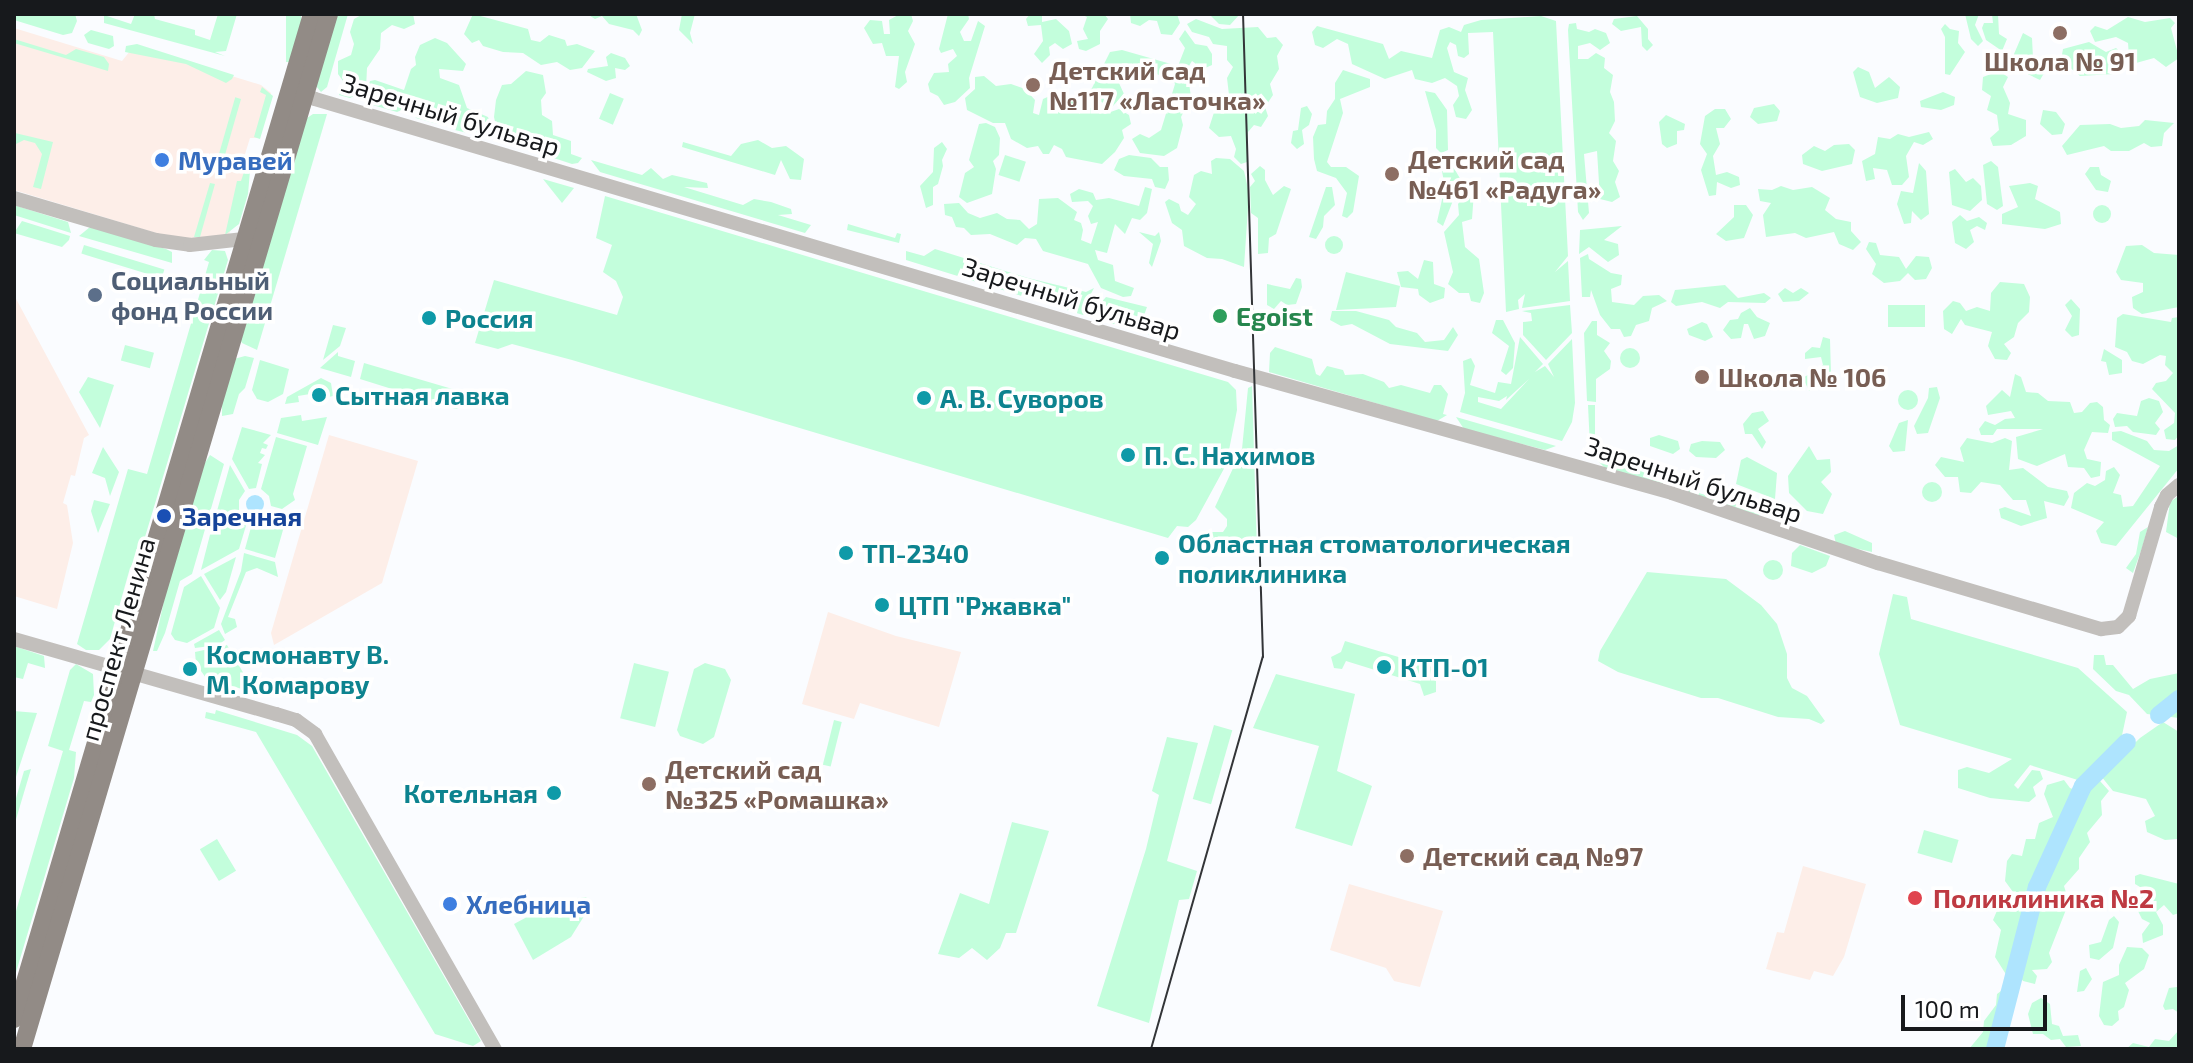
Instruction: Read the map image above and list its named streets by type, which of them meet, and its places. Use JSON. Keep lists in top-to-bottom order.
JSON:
{
  "streets": {
    "main road": ["проспект Ленина"],
    "street": ["Заречный бульвар"]
  },
  "crossings": [
    ["Заречный бульвар", "проспект Ленина"]
  ],
  "places": [
    "Школа № 91",
    "Детский сад №117 «Ласточка»",
    "Муравей",
    "Детский сад №461 «Радуга»",
    "Социальный фонд России",
    "Egoist",
    "Россия",
    "Школа № 106",
    "Сытная лавка",
    "А. В. Суворов",
    "П. С. Нахимов",
    "Заречная",
    "ТП-2340",
    "Областная стоматологическая поликлиника",
    "ЦТП \"Ржавка\"",
    "КТП-01",
    "Космонавту В. М. Комарову",
    "Детский сад №325 «Ромашка»",
    "Котельная",
    "Детский сад №97",
    "Поликлиника №2",
    "Хлебница"
  ],
  "scale_bar": "100 m"
}
